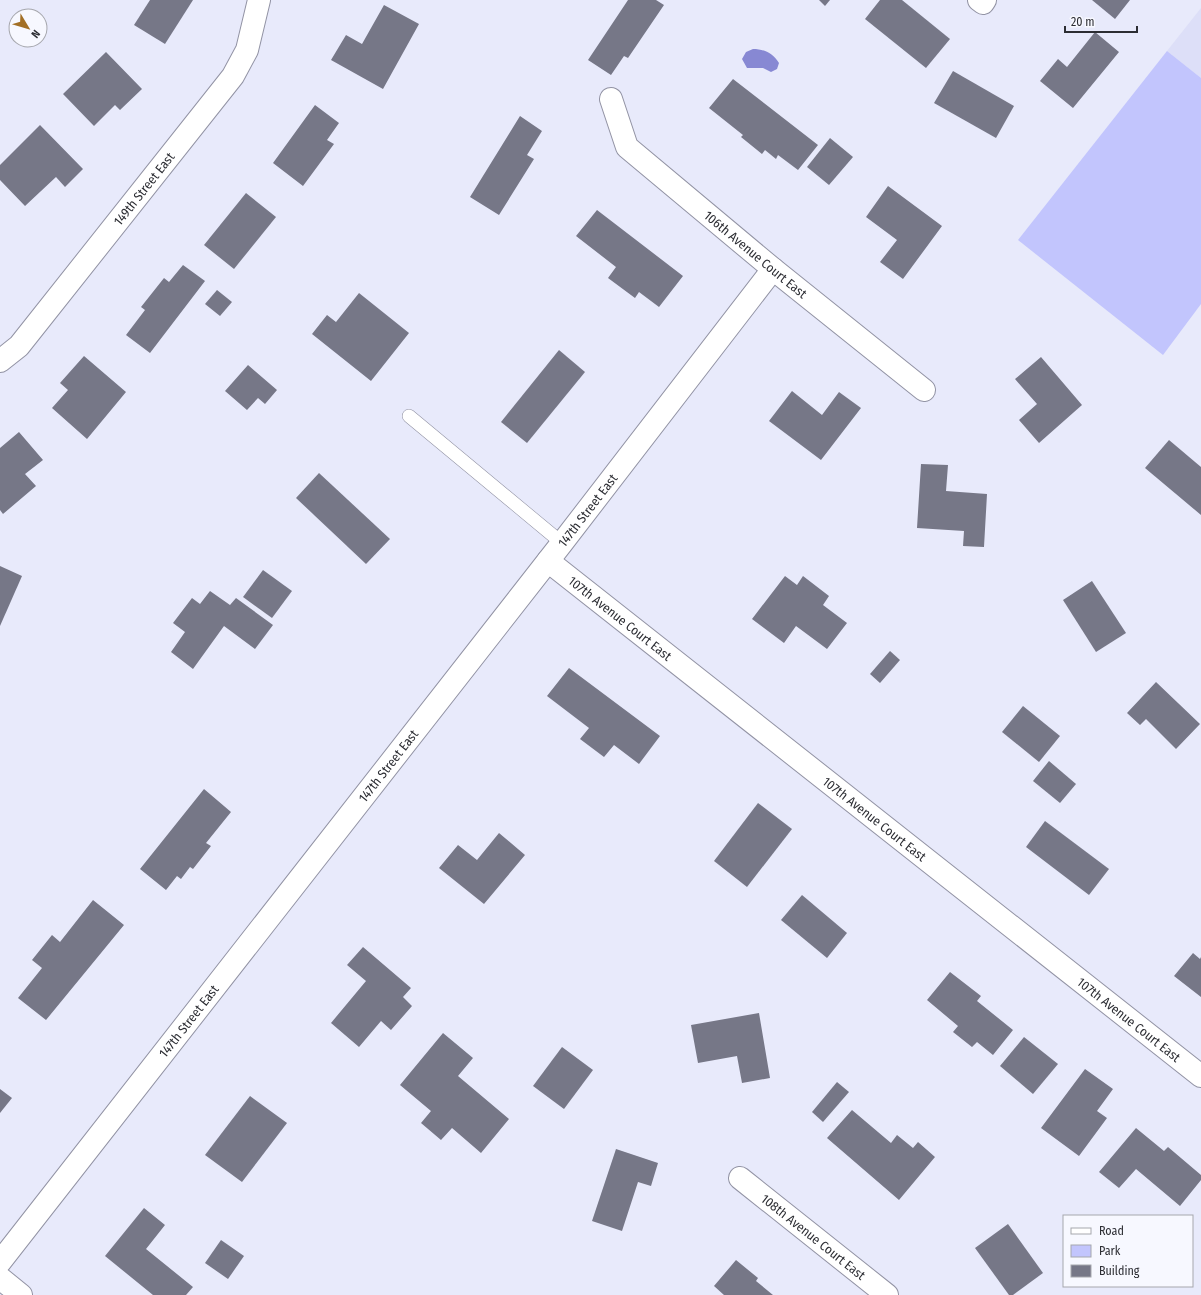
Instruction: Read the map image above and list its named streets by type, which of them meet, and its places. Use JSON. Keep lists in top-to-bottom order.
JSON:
{
  "streets": {
    "street": [
      "149th Street East",
      "106th Avenue Court East",
      "147th Street East",
      "107th Avenue Court East",
      "108th Avenue Court East"
    ]
  },
  "crossings": [
    ["106th Avenue Court East", "147th Street East"],
    ["147th Street East", "107th Avenue Court East"]
  ],
  "legend": ["Road", "Park", "Building"],
  "scale_bar": "20 m",
  "north": "bottom right"
}
